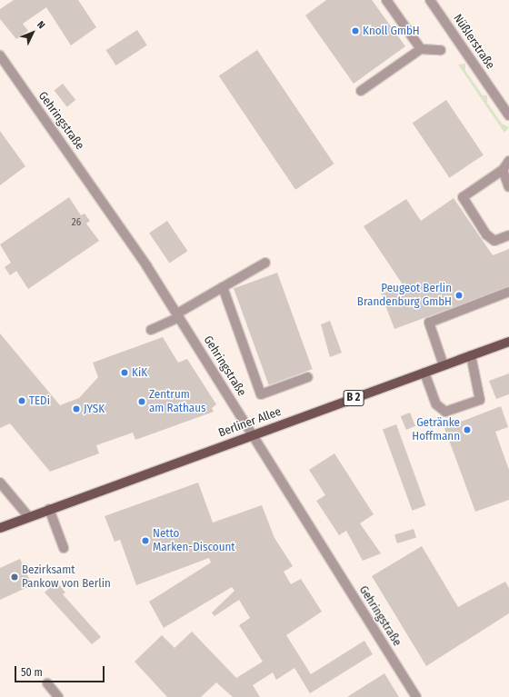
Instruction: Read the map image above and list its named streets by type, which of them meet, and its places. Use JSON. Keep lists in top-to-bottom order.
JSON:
{
  "streets": {
    "main road": ["B 2", "Berliner Allee"],
    "street": ["Nüßlerstraße", "Gehringstraße"]
  },
  "crossings": [
    ["Gehringstraße", "Berliner Allee"]
  ],
  "places": [
    "Knoll GmbH",
    "Peugeot Berlin Brandenburg GmbH",
    "KiK",
    "TEDi",
    "Zentrum am Rathaus",
    "JYSK",
    "Getränke Hoffmann",
    "Netto Marken-Discount",
    "Bezirksamt Pankow von Berlin"
  ],
  "house_numbers": ["26"],
  "scale_bar": "50 m",
  "north": "top right"
}
